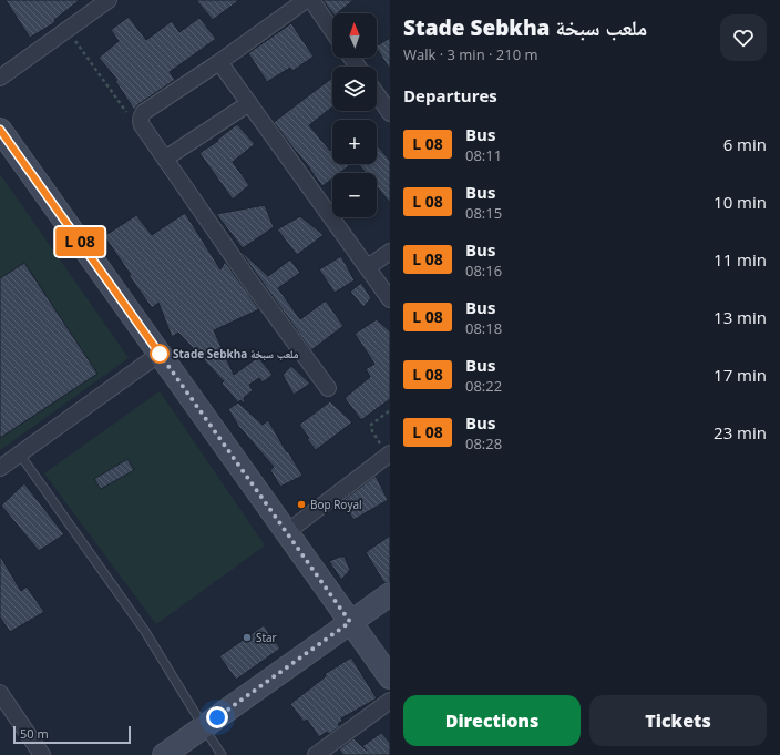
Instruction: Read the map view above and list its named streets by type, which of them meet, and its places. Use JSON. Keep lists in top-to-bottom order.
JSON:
{
  "places": ["Stade Sebkha ملعب سبخة", "Bop Royal", "Star"],
  "scale_bar": "50 m",
  "north": "top",
  "page": {
    "on_map": "L 08",
    "heading": [
      ["Stade Sebkha ملعب سبخة", "Walk · 3 min · 210 m"],
      "Departures"
    ],
    "map_buttons": ["+", "−"],
    "list": [
      {
        "mark": "L 08",
        "name": "Bus",
        "note": "08:11",
        "value": "6 min"
      },
      {
        "mark": "L 08",
        "name": "Bus",
        "note": "08:15",
        "value": "10 min"
      },
      {
        "mark": "L 08",
        "name": "Bus",
        "note": "08:16",
        "value": "11 min"
      },
      {
        "mark": "L 08",
        "name": "Bus",
        "note": "08:18",
        "value": "13 min"
      },
      {
        "mark": "L 08",
        "name": "Bus",
        "note": "08:22",
        "value": "17 min"
      },
      {
        "mark": "L 08",
        "name": "Bus",
        "note": "08:28",
        "value": "23 min"
      }
    ],
    "buttons": ["Directions", "Tickets"],
    "scale": "50 m"
  }
}
